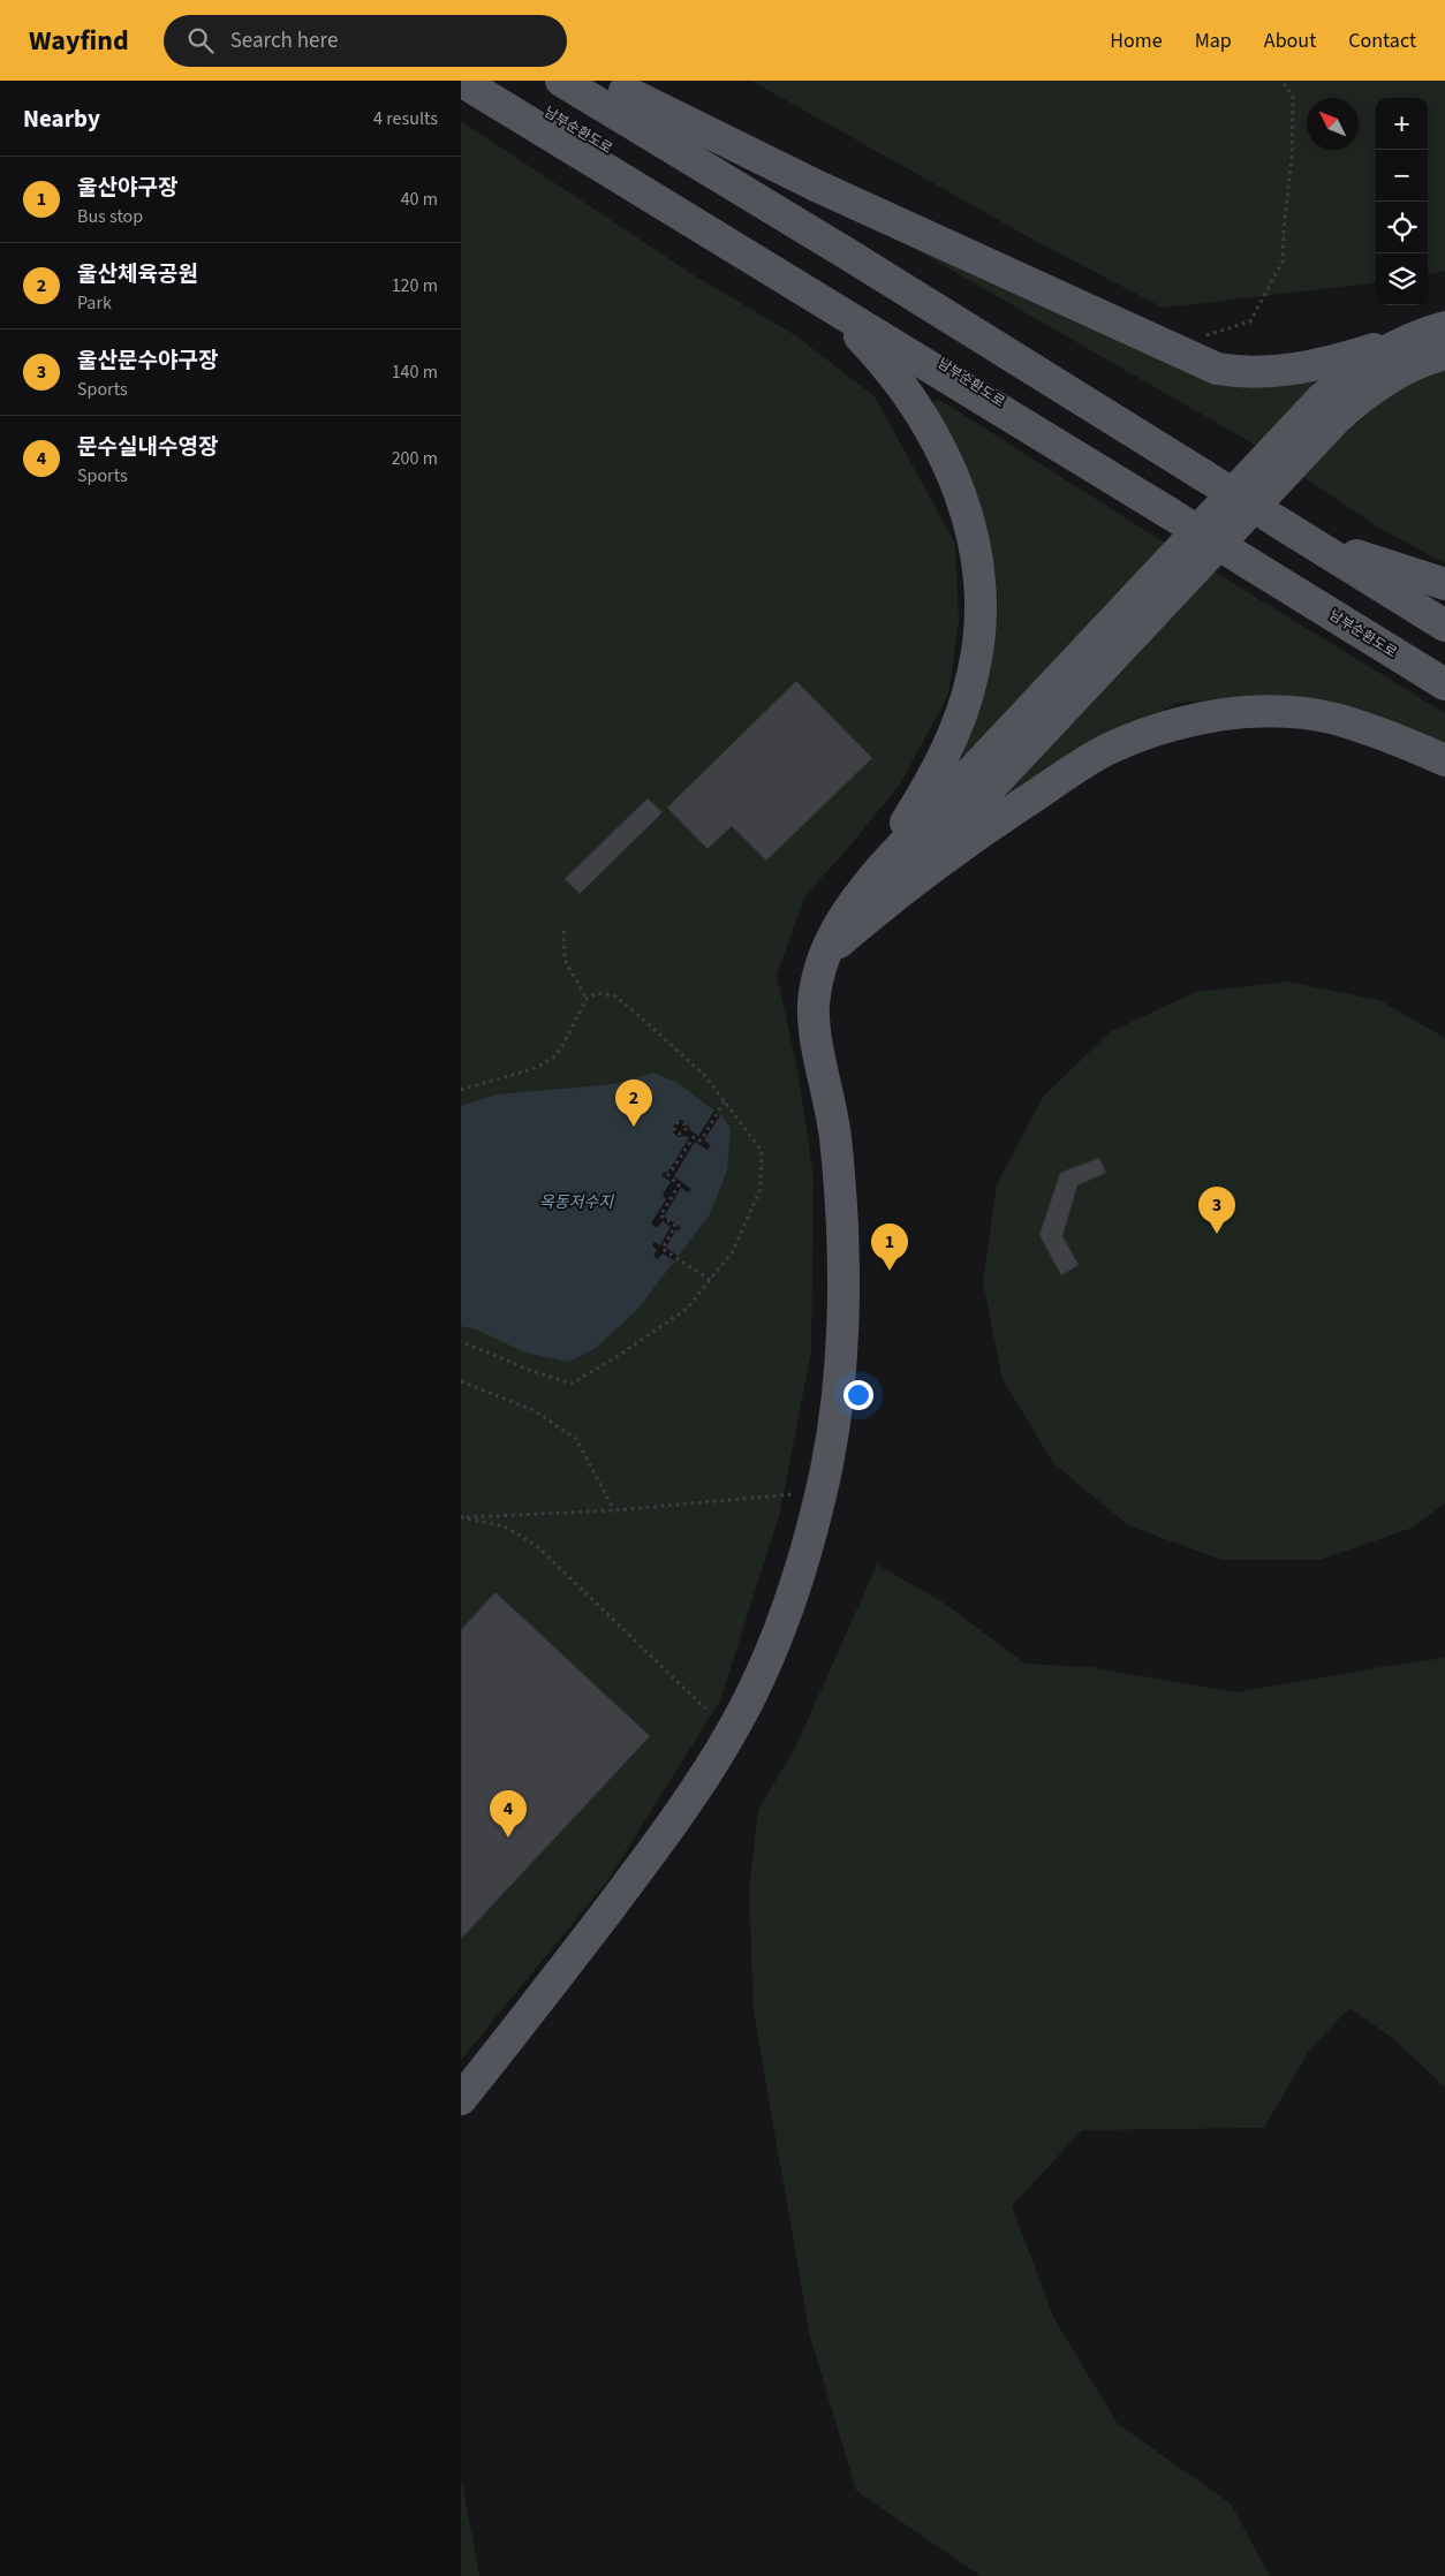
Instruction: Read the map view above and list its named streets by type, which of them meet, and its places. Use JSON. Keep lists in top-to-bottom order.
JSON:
{
  "streets": {
    "main road": ["남부순환도로"]
  },
  "water": ["옥동저수지"],
  "north": "top left",
  "page": {
    "header": "Wayfind",
    "search": "Search here",
    "nav": [
      "Home",
      "Map",
      "About",
      "Contact"
    ],
    "heading": ["Nearby", "4 results"],
    "map_buttons": ["+", "−"],
    "list": [
      {
        "mark": "1",
        "name": "울산야구장",
        "note": "Bus stop",
        "value": "40 m"
      },
      {
        "mark": "2",
        "name": "울산체육공원",
        "note": "Park",
        "value": "120 m"
      },
      {
        "mark": "3",
        "name": "울산문수야구장",
        "note": "Sports",
        "value": "140 m"
      },
      {
        "mark": "4",
        "name": "문수실내수영장",
        "note": "Sports",
        "value": "200 m"
      }
    ],
    "pins": [
      "2",
      "3",
      "1",
      "4"
    ]
  }
}
